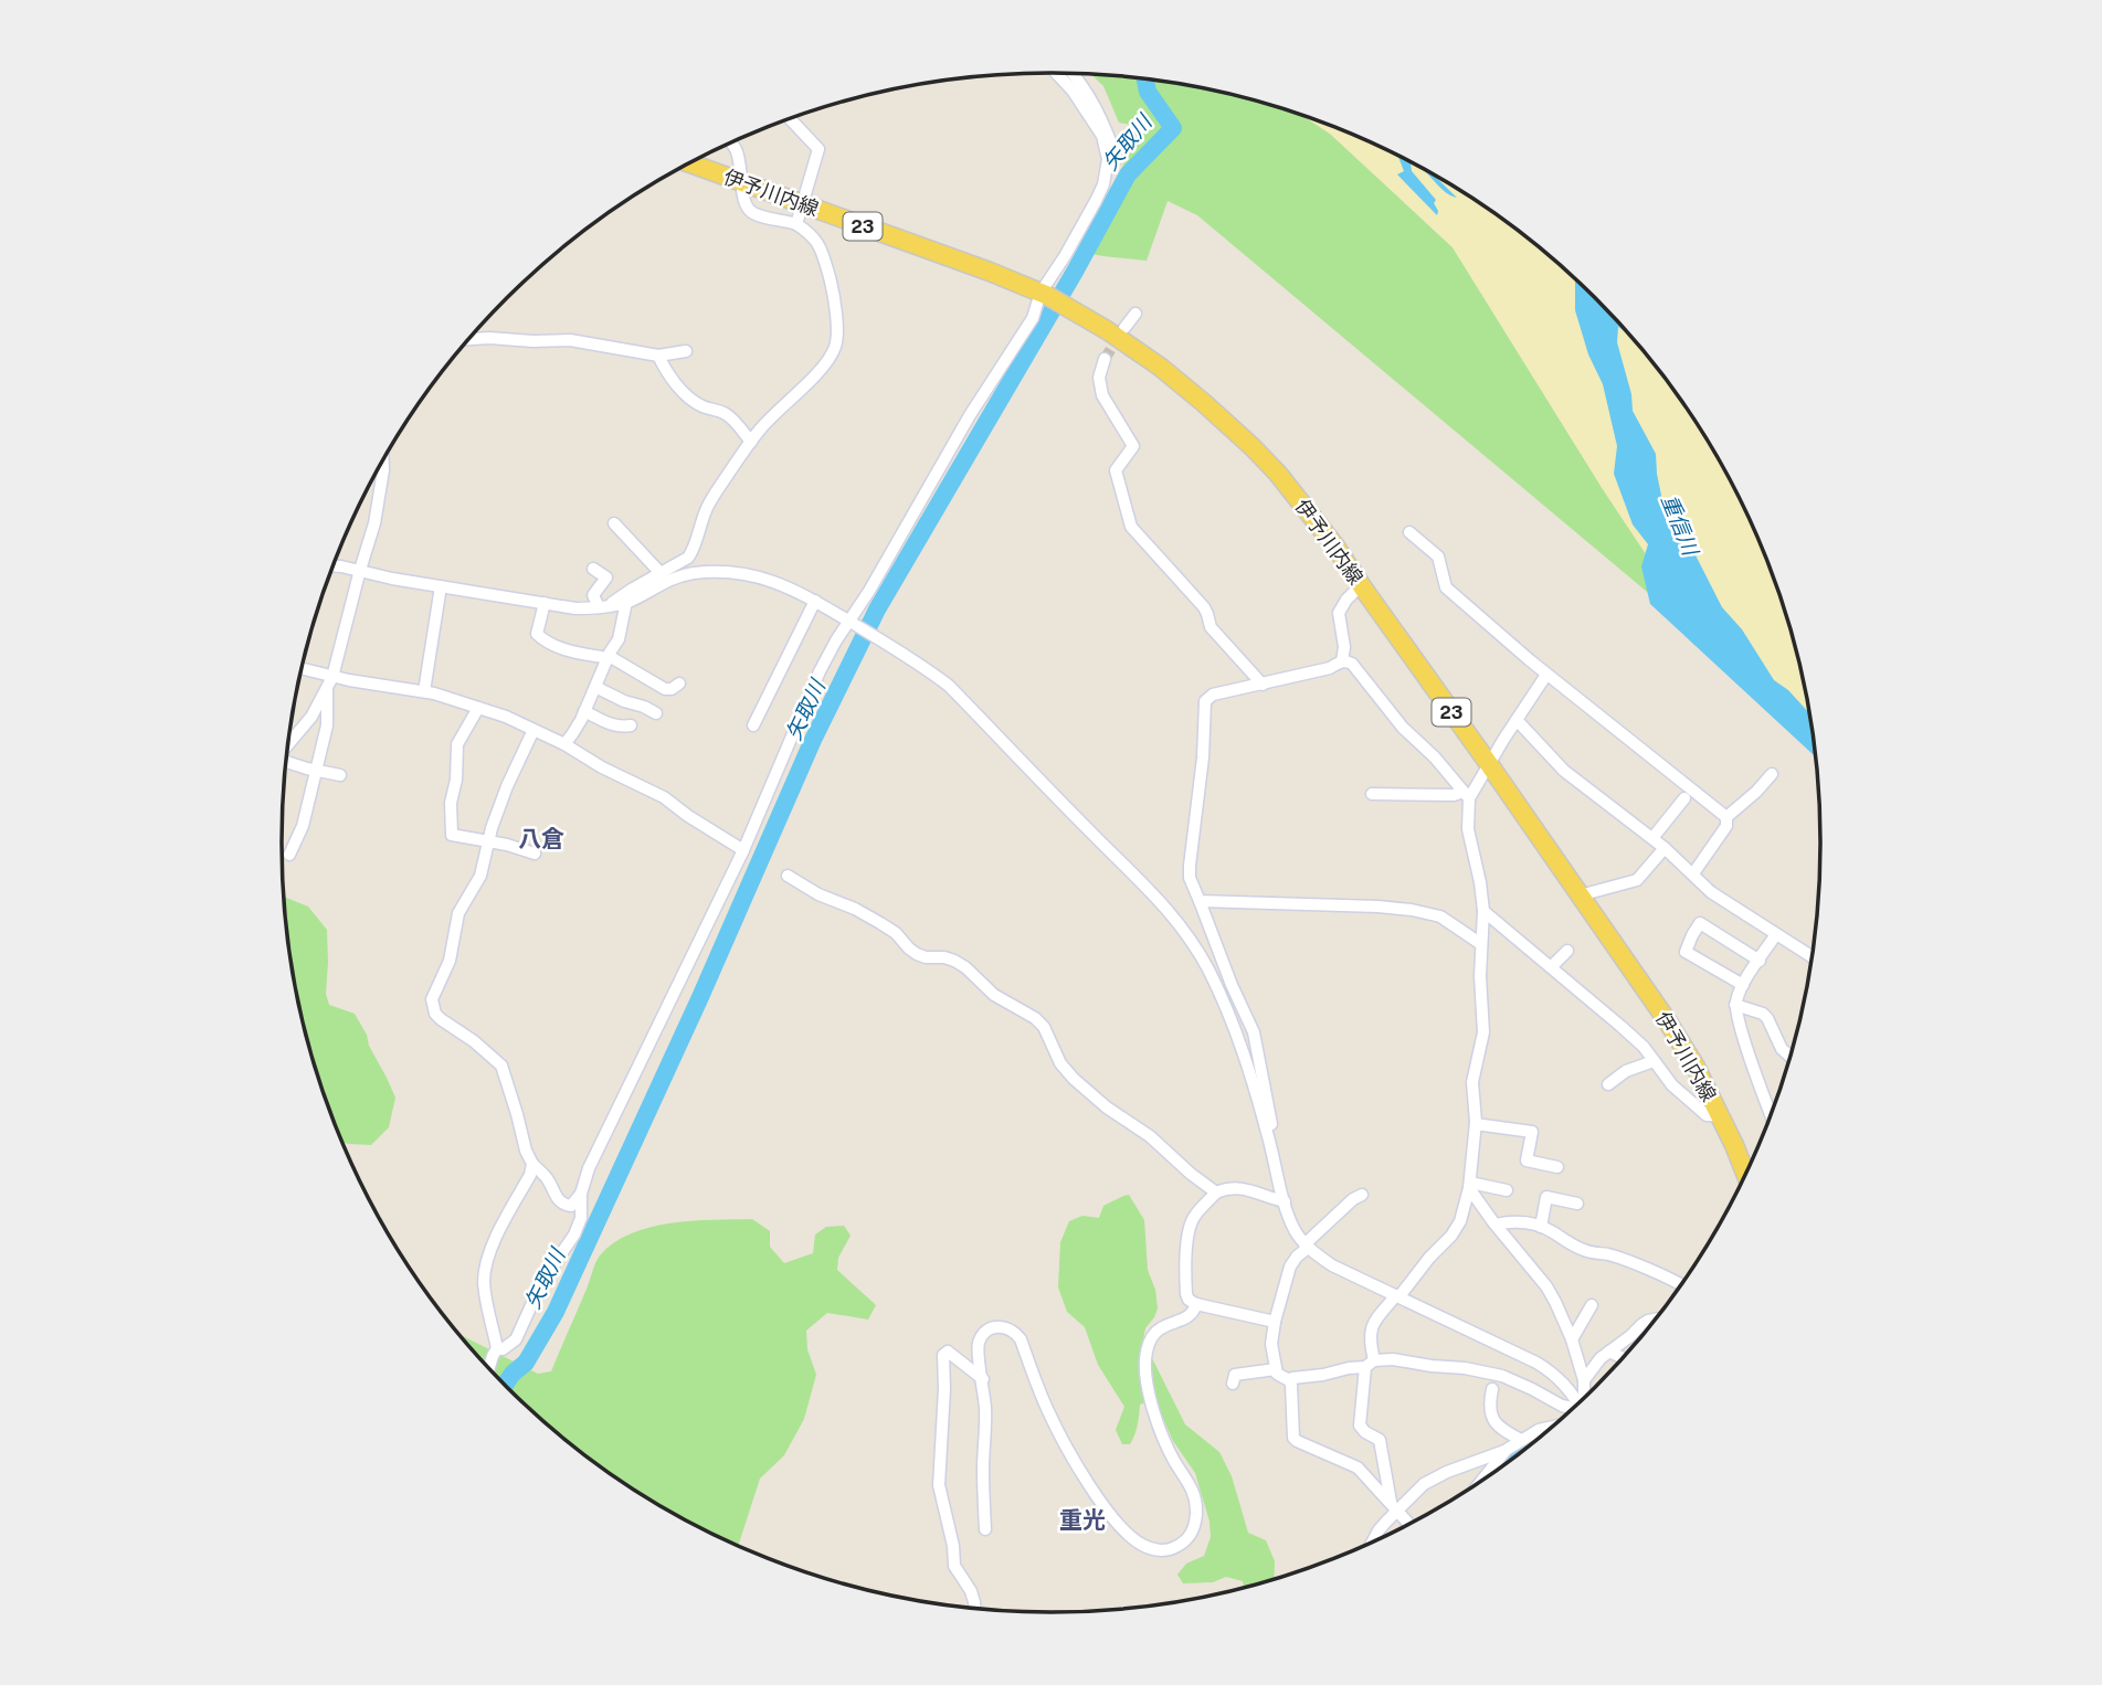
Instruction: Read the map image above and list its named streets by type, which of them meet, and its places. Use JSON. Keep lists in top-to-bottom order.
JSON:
{
  "streets": {
    "main road": ["伊予川内線", "23"]
  },
  "districts": ["八倉", "重光"],
  "water": ["矢取川", "重信川"]
}
